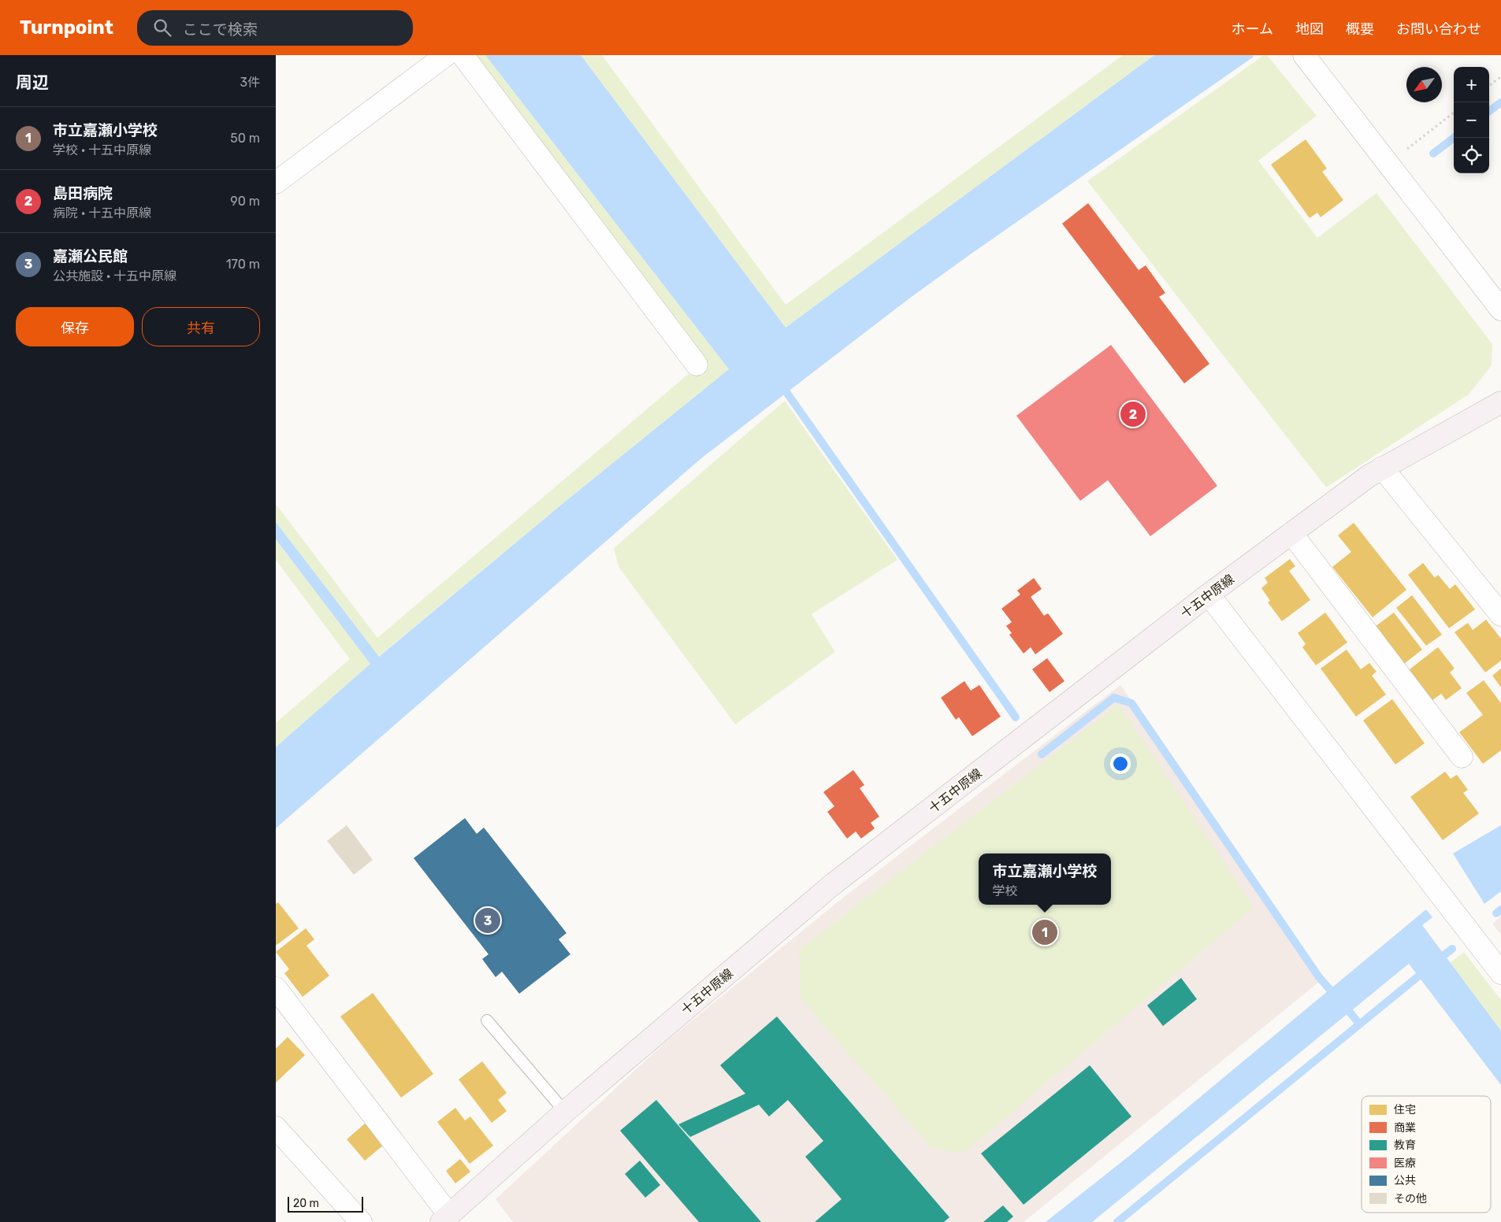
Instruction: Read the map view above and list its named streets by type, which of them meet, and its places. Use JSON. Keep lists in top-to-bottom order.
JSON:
{
  "streets": {
    "main road": ["十五中原線"]
  },
  "legend": [
    "住宅",
    "商業",
    "教育",
    "医療",
    "公共",
    "その他"
  ],
  "scale_bar": "20 m",
  "north": "bottom left",
  "page": {
    "header": "Turnpoint",
    "search": "ここで検索",
    "nav": [
      "ホーム",
      "地図",
      "概要",
      "お問い合わせ"
    ],
    "heading": ["周辺", "3件"],
    "map_buttons": ["+", "−"],
    "list": [
      {
        "mark": "1",
        "name": "市立嘉瀬小学校",
        "note": "学校 · 十五中原線",
        "value": "50 m"
      },
      {
        "mark": "2",
        "name": "島田病院",
        "note": "病院 · 十五中原線",
        "value": "90 m"
      },
      {
        "mark": "3",
        "name": "嘉瀬公民館",
        "note": "公共施設 · 十五中原線",
        "value": "170 m"
      }
    ],
    "buttons": ["保存", "共有"],
    "pins": ["2", "3", "1"],
    "popup": ["市立嘉瀬小学校", "学校"],
    "scale": "20 m"
  }
}
